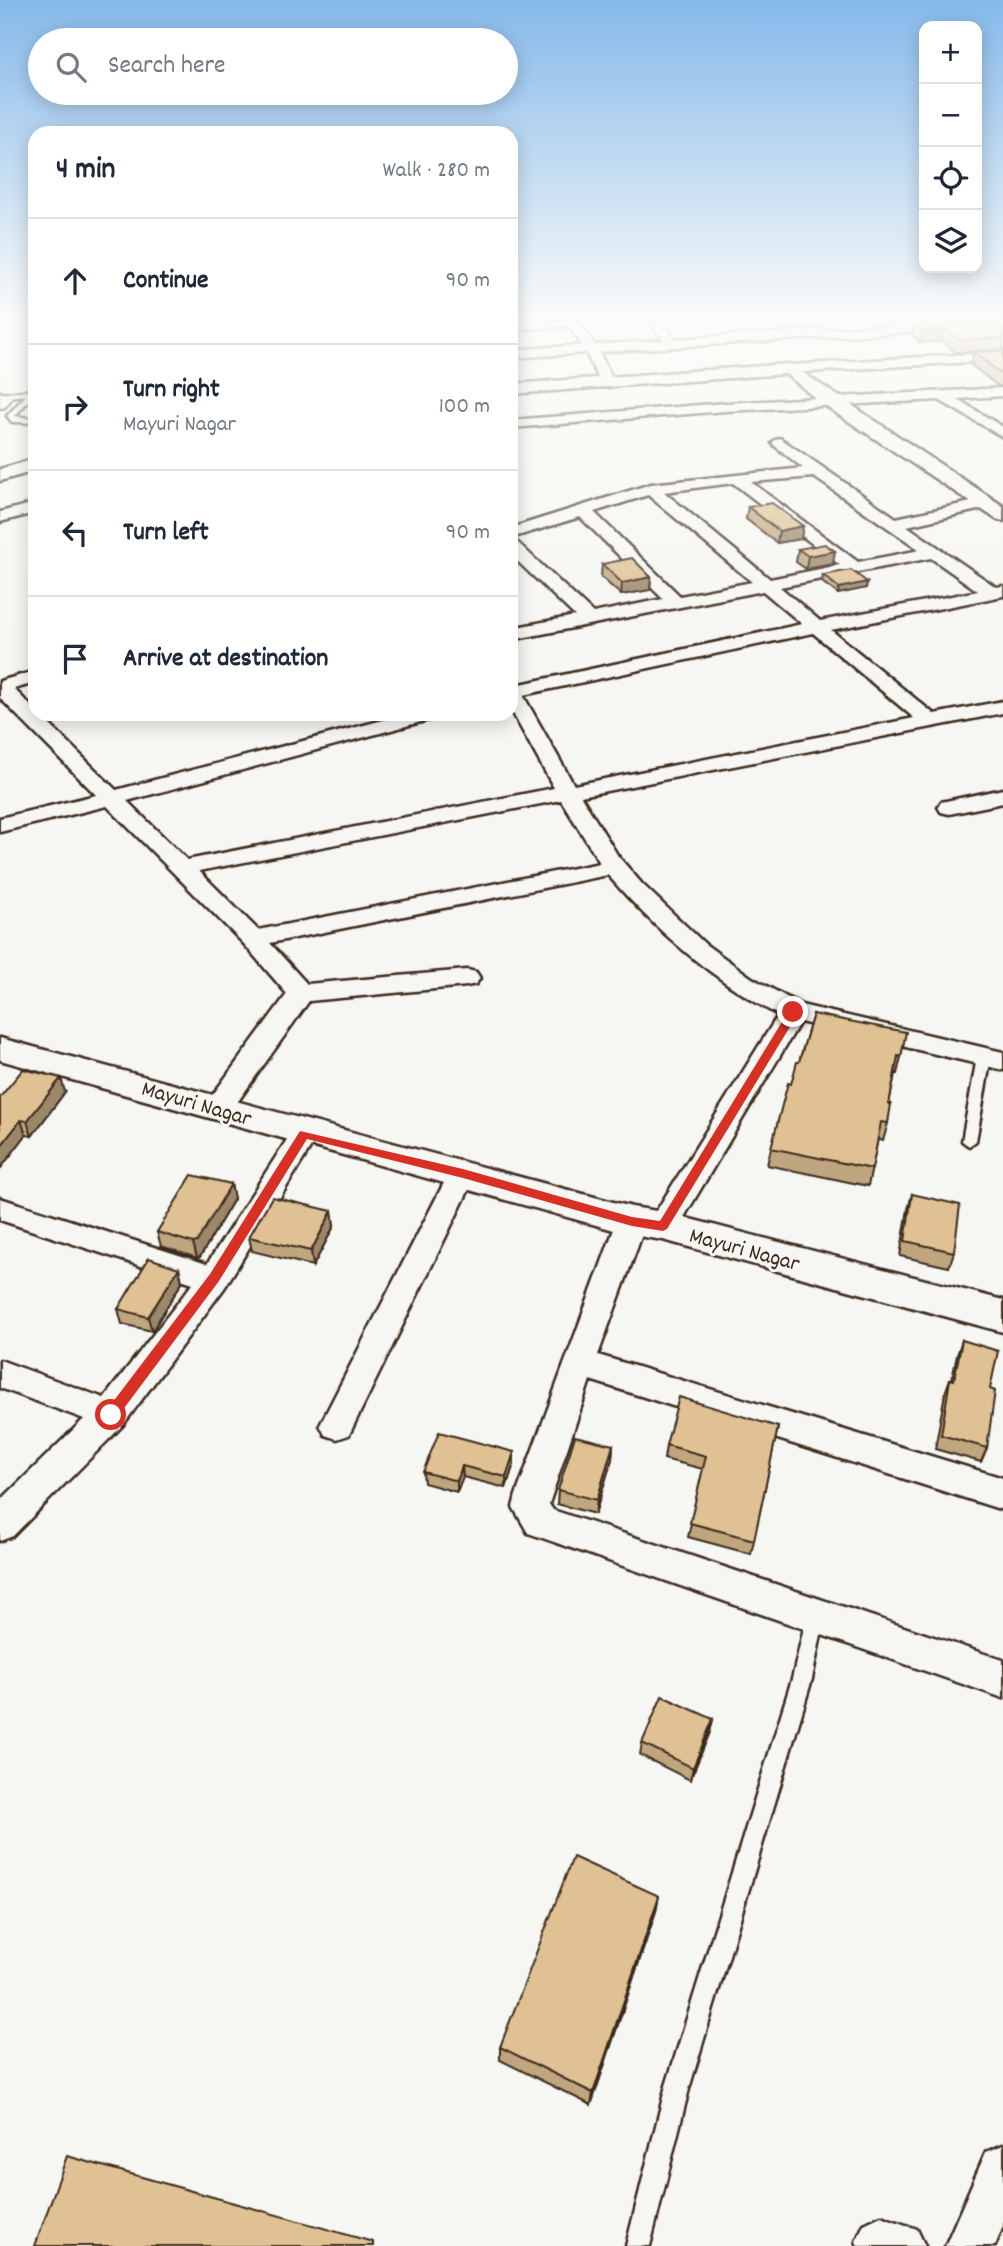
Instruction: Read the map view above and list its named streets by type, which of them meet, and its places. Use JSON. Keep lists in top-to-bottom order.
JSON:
{
  "streets": {
    "street": ["Mayuri Nagar"]
  },
  "page": {
    "map_buttons": ["+", "−"],
    "search": "Search here",
    "heading": ["4 min", "Walk · 280 m"],
    "list": [
      ["Continue", "90 m"],
      ["Turn right", "Mayuri Nagar", "100 m"],
      ["Turn left", "90 m"],
      "Arrive at destination"
    ]
  }
}
